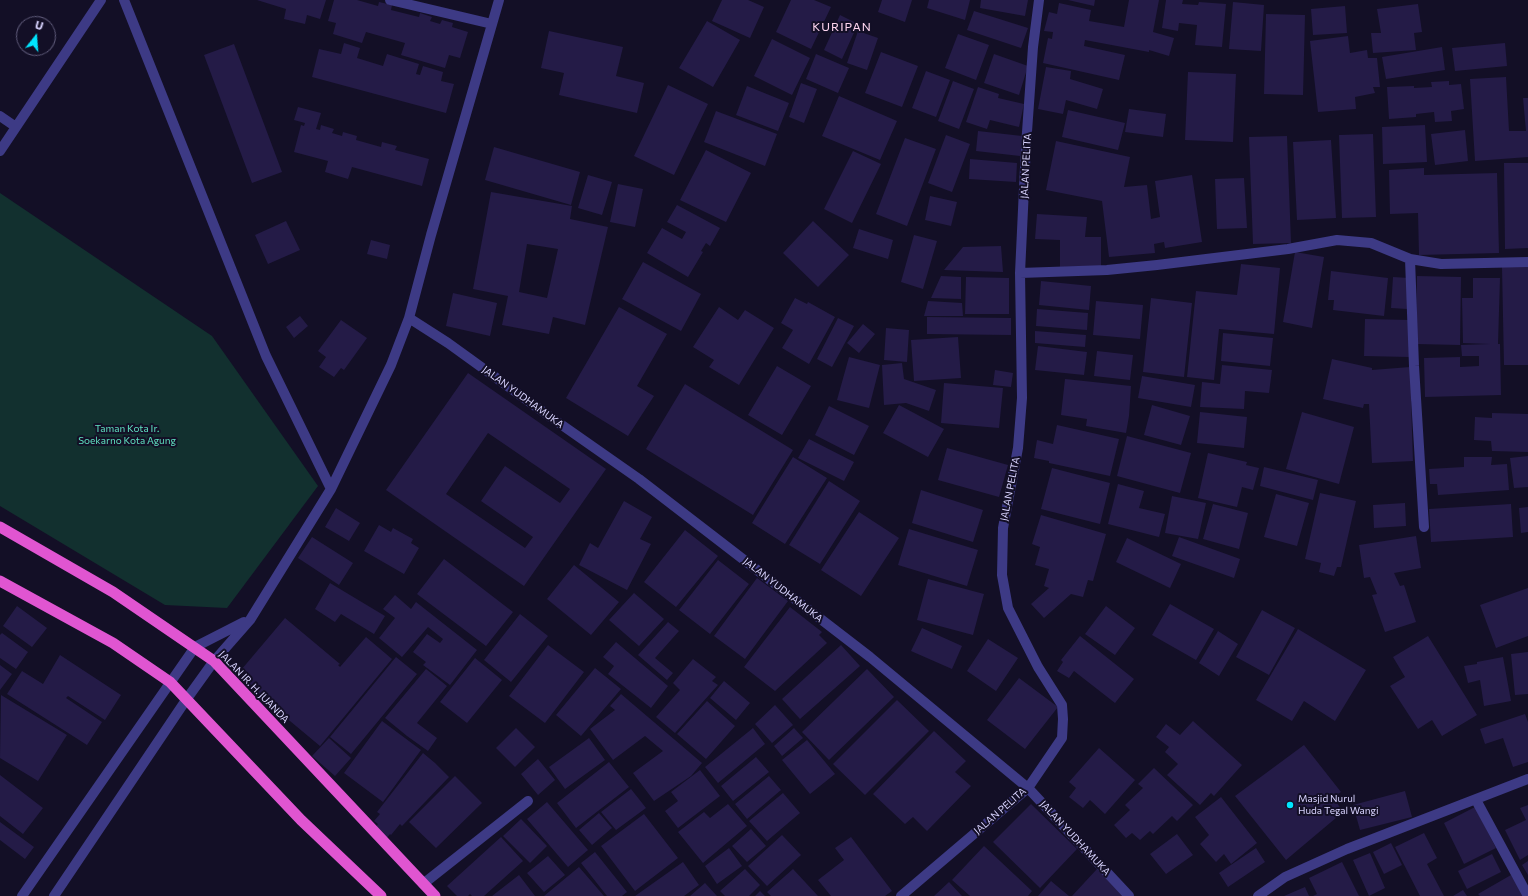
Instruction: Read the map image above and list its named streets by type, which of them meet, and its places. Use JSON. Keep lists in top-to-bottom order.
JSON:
{
  "streets": {
    "highway": ["JALAN IR. H. JUANDA"],
    "street": ["JALAN PELITA", "JALAN YUDHAMUKA"]
  },
  "crossings": [
    ["JALAN PELITA", "JALAN YUDHAMUKA"]
  ],
  "districts": ["KURIPAN"],
  "parks": ["Taman Kota Ir. Soekarno Kota Agung"],
  "places": ["Masjid Nurul Huda Tegal Wangi"],
  "north": "top"
}
